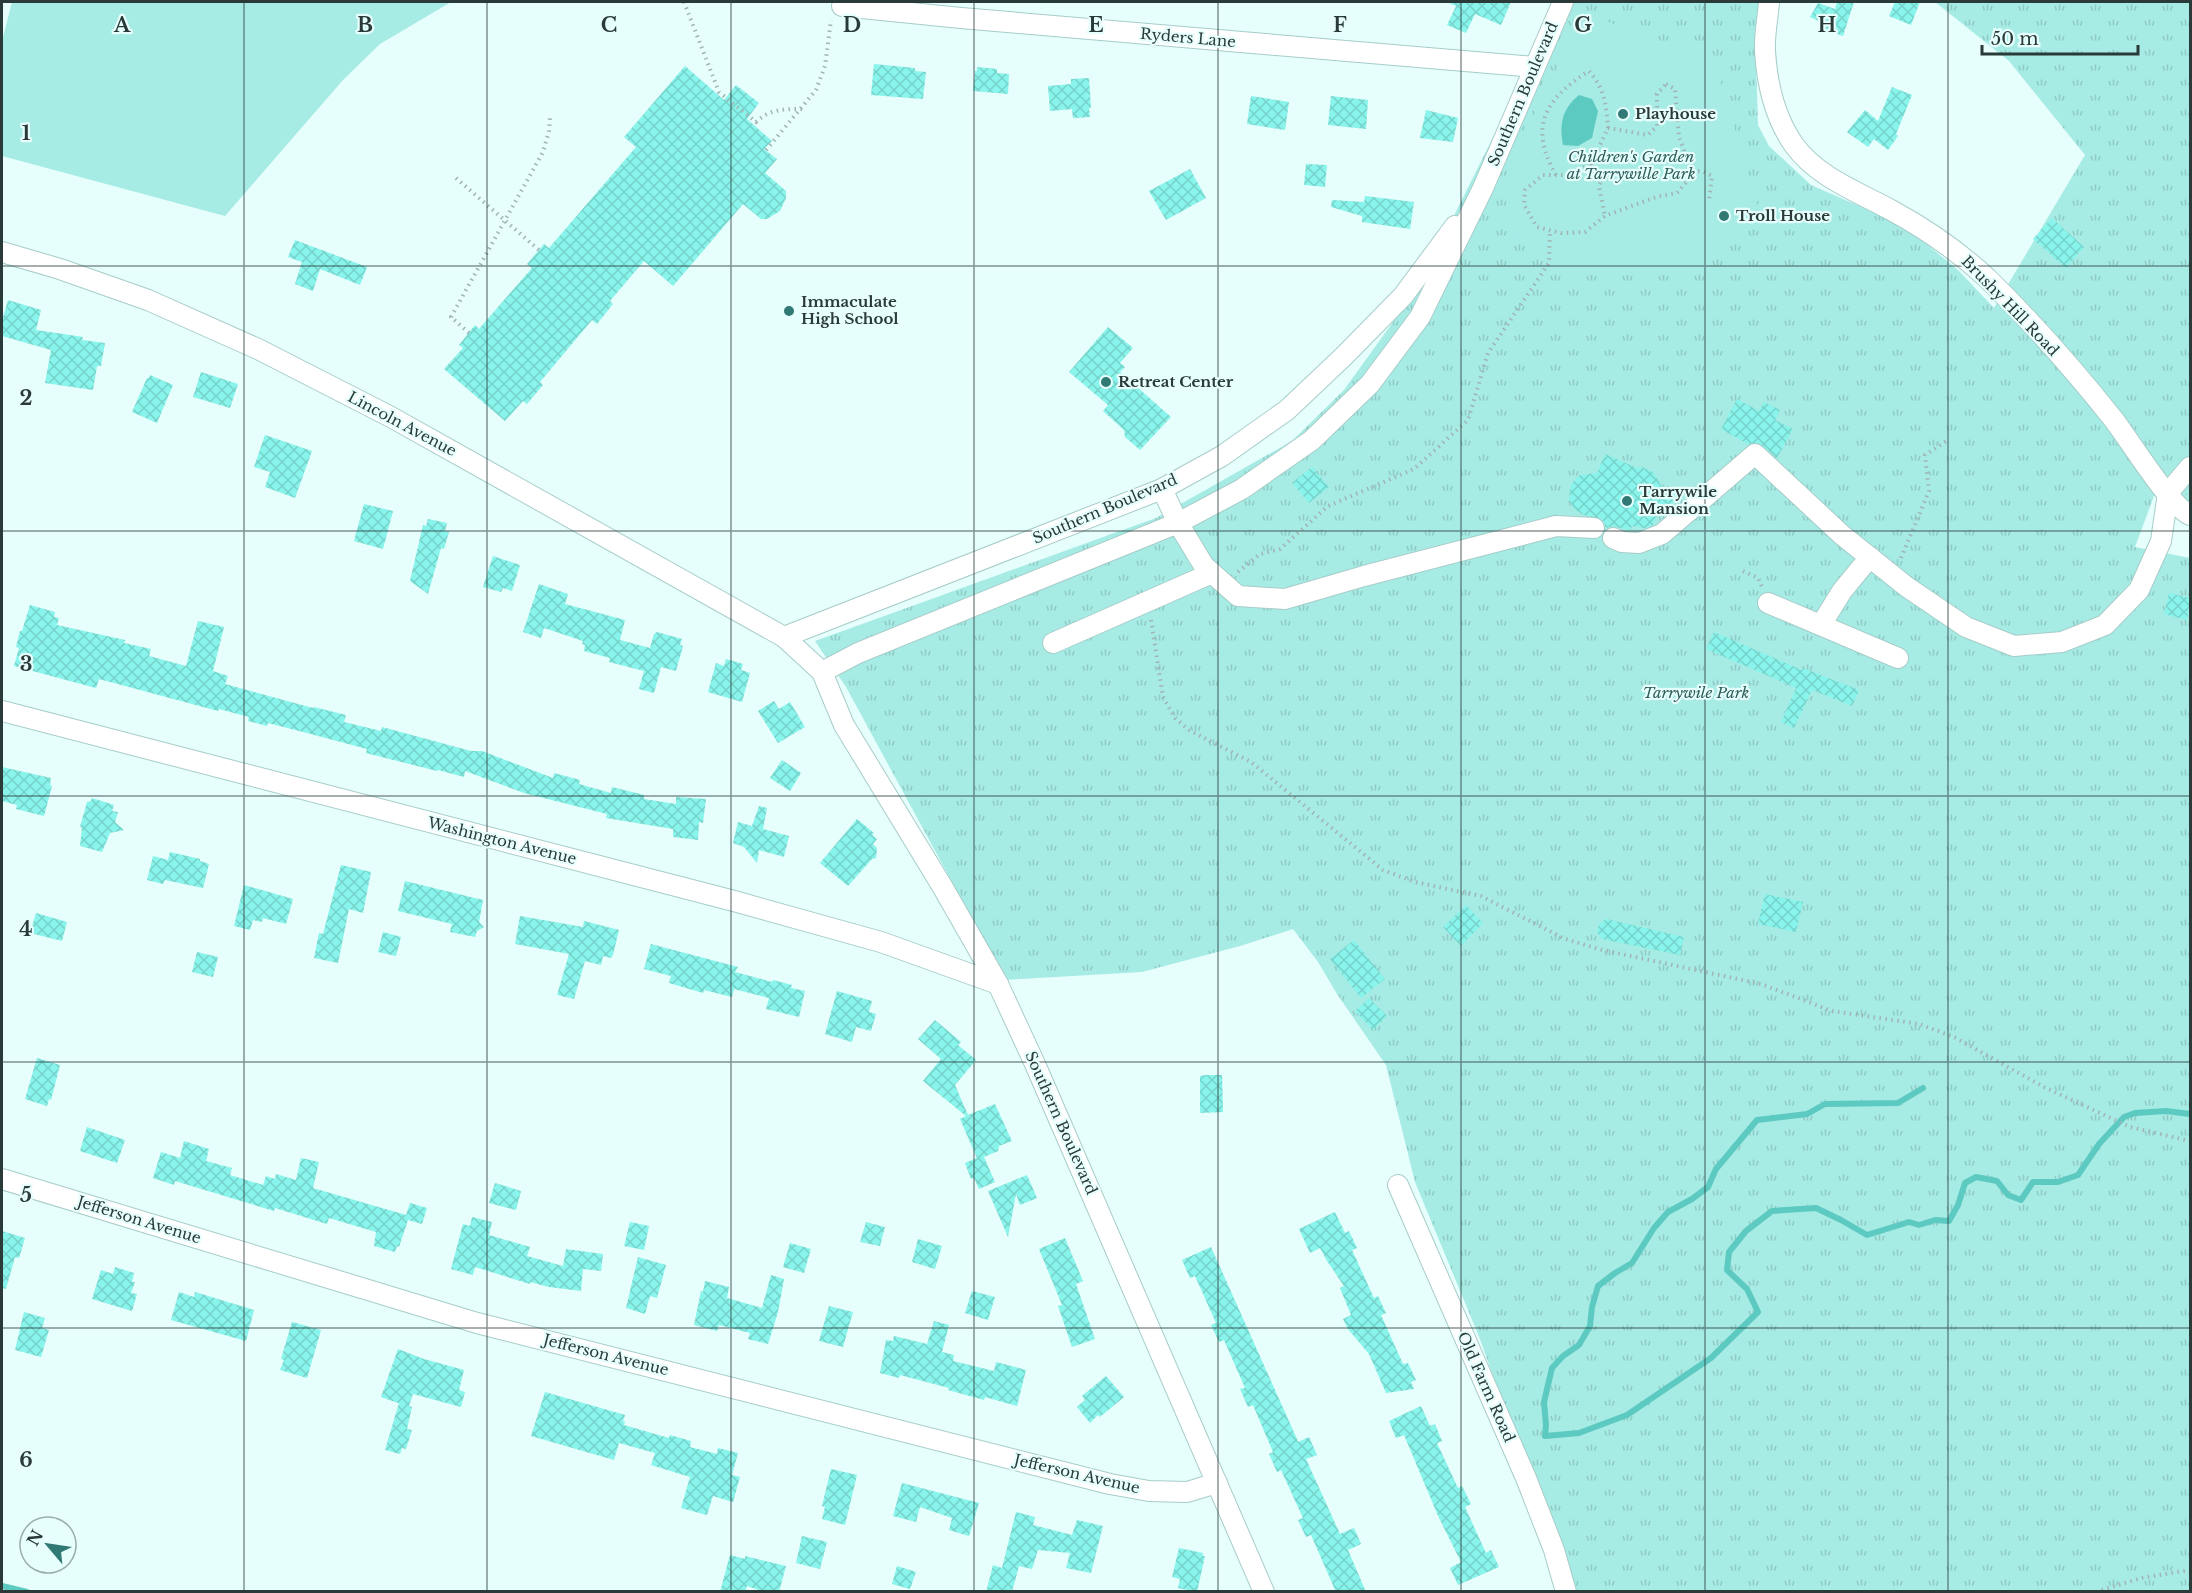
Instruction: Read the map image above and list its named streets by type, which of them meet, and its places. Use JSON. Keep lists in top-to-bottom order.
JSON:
{
  "streets": {
    "street": [
      "Ryders Lane",
      "Southern Boulevard",
      "Brushy Hill Road",
      "Lincoln Avenue",
      "Washington Avenue",
      "Jefferson Avenue",
      "Old Farm Road"
    ]
  },
  "crossings": [
    ["Ryders Lane", "Southern Boulevard"],
    ["Southern Boulevard", "Lincoln Avenue"],
    ["Southern Boulevard", "Washington Avenue"],
    ["Southern Boulevard", "Jefferson Avenue"]
  ],
  "parks": ["Children's Garden at Tarrywille Park", "Tarrywile Park"],
  "places": [
    "Playhouse",
    "Troll House",
    "Immaculate High School",
    "Retreat Center",
    "Tarrywile Mansion"
  ],
  "scale_bar": "50 m",
  "north": "top left",
  "grid": {
    "columns": [
      "A",
      "B",
      "C",
      "D",
      "E",
      "F",
      "G",
      "H"
    ],
    "rows": [
      "1",
      "2",
      "3",
      "4",
      "5",
      "6"
    ]
  }
}
